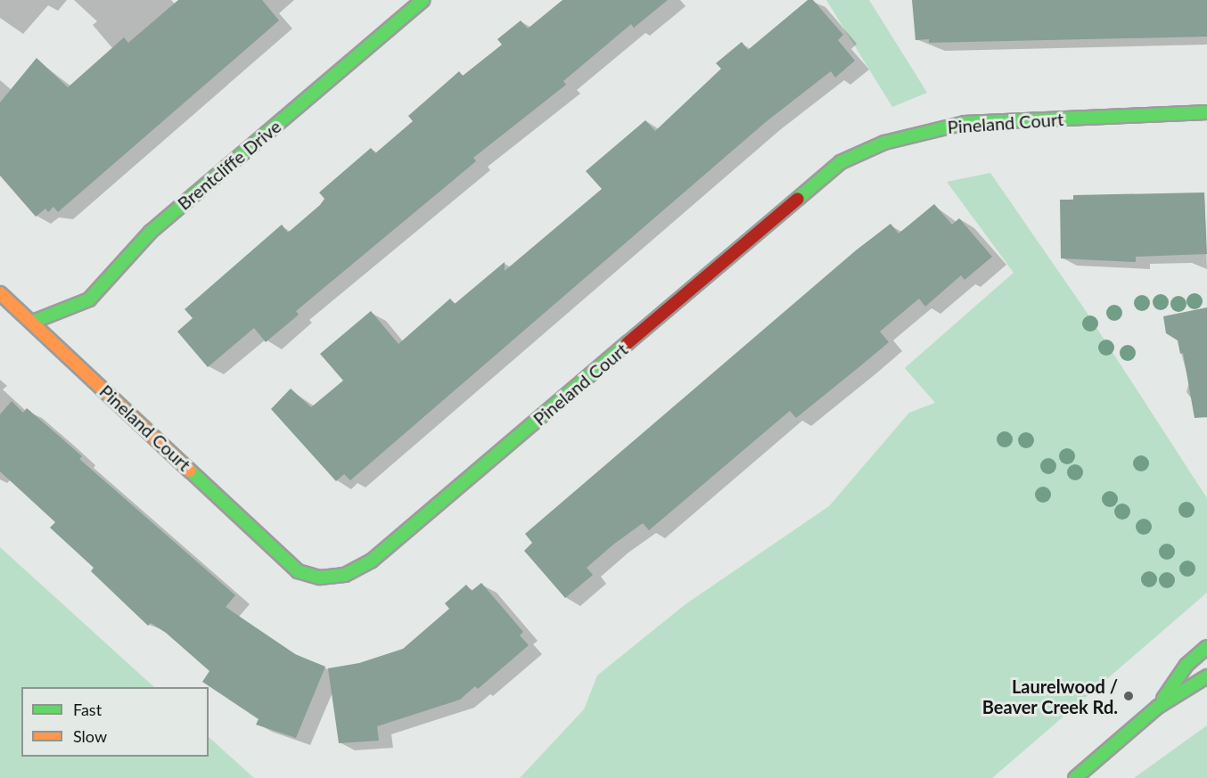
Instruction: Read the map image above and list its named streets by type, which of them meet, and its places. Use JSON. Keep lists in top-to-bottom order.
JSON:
{
  "streets": {
    "street": ["Pineland Court", "Brentcliffe Drive"]
  },
  "crossings": [
    ["Pineland Court", "Brentcliffe Drive"]
  ],
  "places": ["Laurelwood / Beaver Creek Rd."],
  "legend": ["Fast", "Slow"]
}
